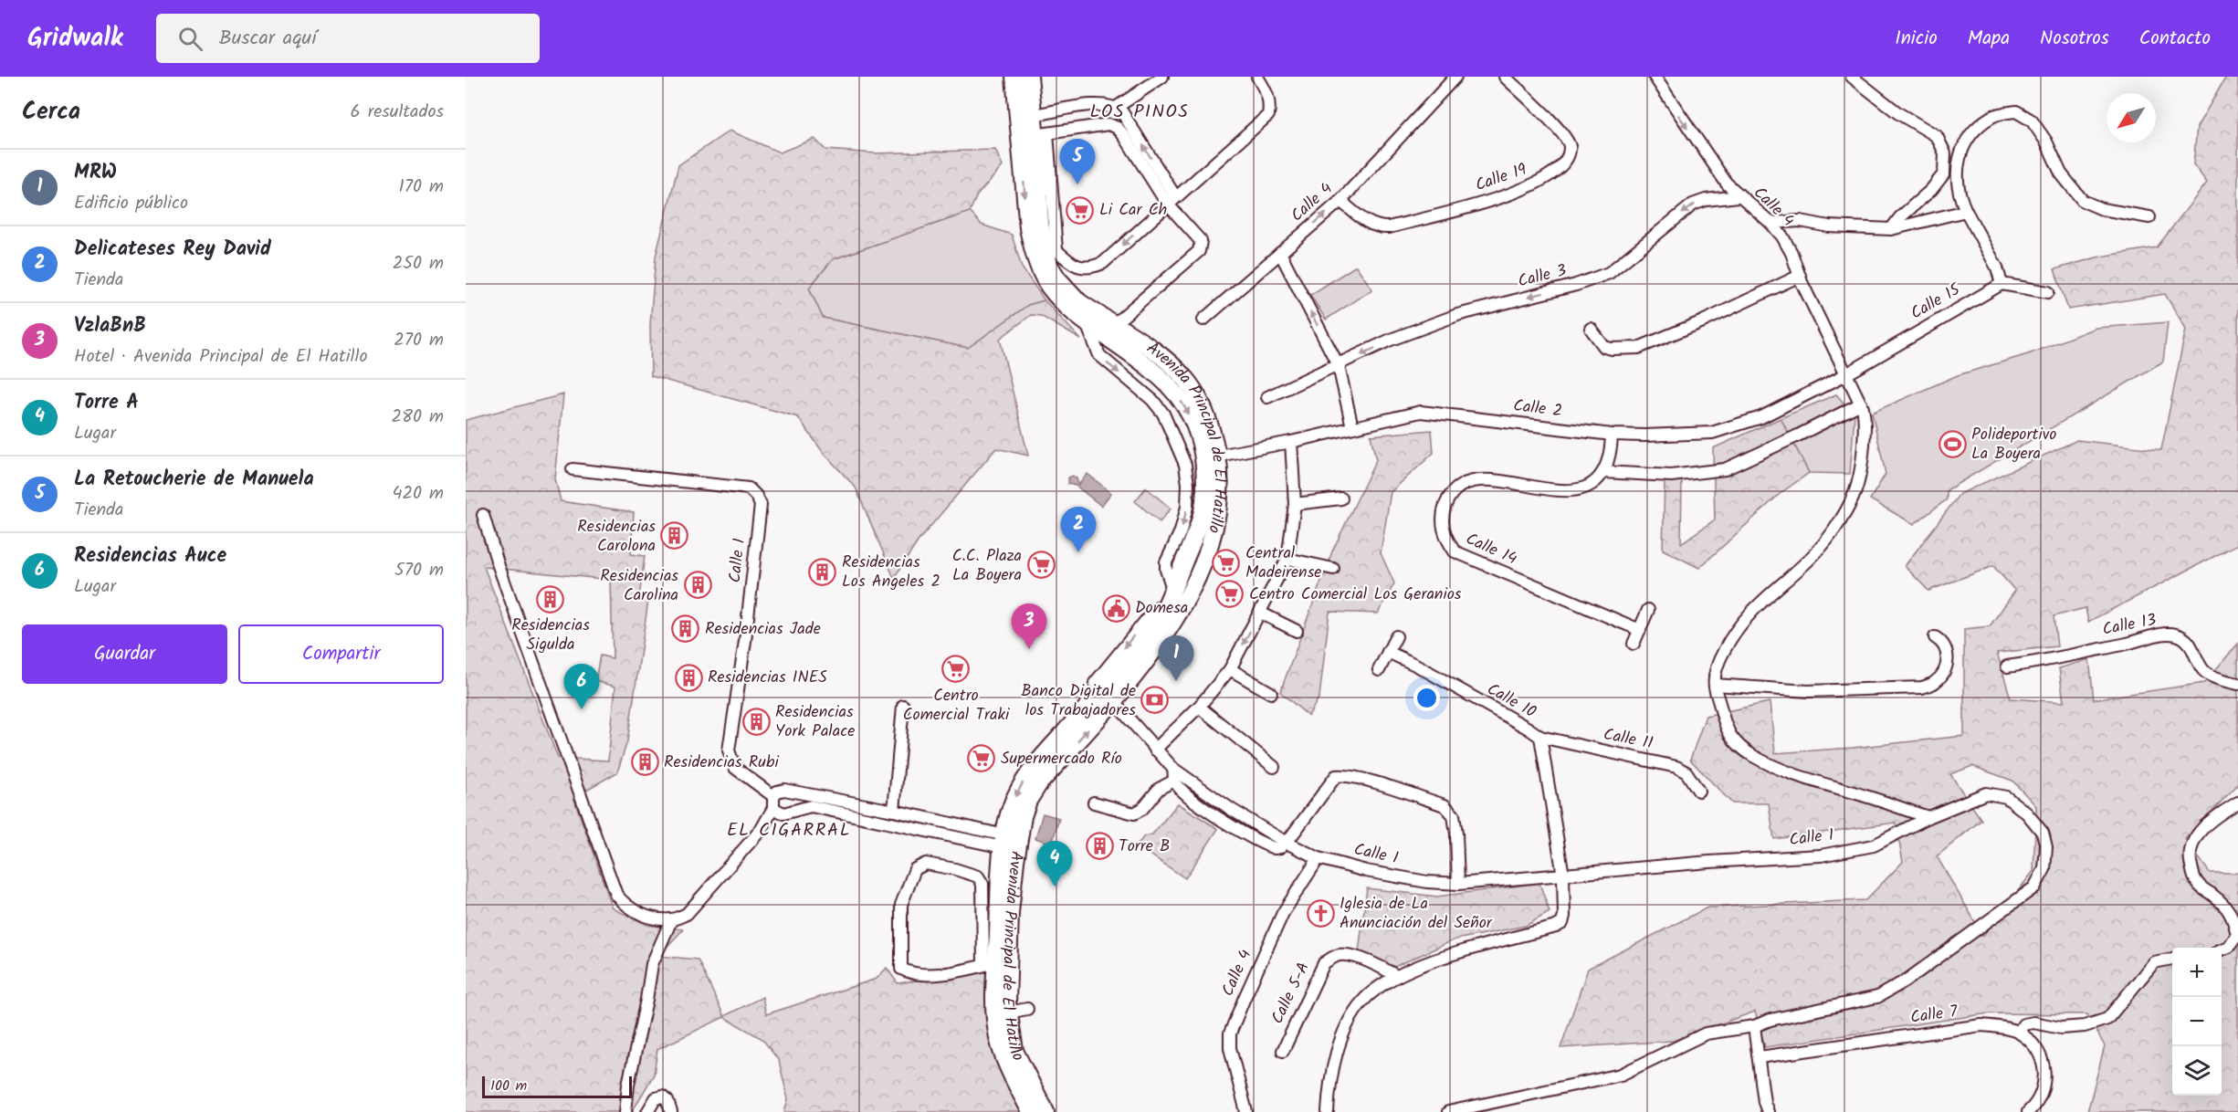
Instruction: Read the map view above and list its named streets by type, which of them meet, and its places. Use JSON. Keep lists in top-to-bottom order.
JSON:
{
  "streets": {
    "main road": ["Avenida Principal de El Hatillo"],
    "street": [
      "Calle 19",
      "Calle 4",
      "Calle 3",
      "Calle 15",
      "Calle 2",
      "Calle 14",
      "Calle 1",
      "Calle 13",
      "Calle 10",
      "Calle 11",
      "Calle 5-A",
      "Calle 7"
    ]
  },
  "crossings": [
    ["Calle 19", "Calle 4"],
    ["Calle 4", "Calle 3"],
    ["Calle 4", "Calle 15"],
    ["Calle 4", "Calle 2"],
    ["Calle 4", "Calle 1"],
    ["Calle 15", "Calle 2"],
    ["Calle 2", "Avenida Principal de El Hatillo"],
    ["Avenida Principal de El Hatillo", "Calle 1"],
    ["Calle 1", "Calle 10"],
    ["Calle 10", "Calle 11"],
    ["Calle 10", "Calle 5-A"]
  ],
  "districts": ["LOS PINOS", "EL CIGARRAL"],
  "places": {
    "supermarket": [
      "Li Car Ch",
      "Central Madeirense",
      "C.C. Plaza La Boyera",
      "Centro Comercial Los Geranios",
      "Centro Comercial Traki",
      "Supermercado Río"
    ],
    "sports": ["Polideportivo La Boyera"],
    "building": [
      "Residencias Carolona",
      "Residencias Los Angeles 2",
      "Residencias Carolina",
      "Residencias Sigulda",
      "Residencias Jade",
      "Residencias INES",
      "Residencias York Palace",
      "Residencias Rubi",
      "Torre B"
    ],
    "public building": ["Domesa"],
    "bank": ["Banco Digital de los Trabajadores"],
    "church": ["Iglesia de La Anunciación del Señor"]
  },
  "scale_bar": "100 m",
  "north": "bottom left",
  "page": {
    "header": "Gridwalk",
    "search": "Buscar aquí",
    "nav": [
      "Inicio",
      "Mapa",
      "Nosotros",
      "Contacto"
    ],
    "heading": ["Cerca", "6 resultados"],
    "pins": [
      "5",
      "2",
      "3",
      "1",
      "6",
      "4"
    ],
    "list": [
      {
        "mark": "1",
        "name": "MRW",
        "note": "Edificio público",
        "value": "170 m"
      },
      {
        "mark": "2",
        "name": "Delicateses Rey David",
        "note": "Tienda",
        "value": "250 m"
      },
      {
        "mark": "3",
        "name": "VzlaBnB",
        "note": "Hotel · Avenida Principal de El Hatillo",
        "value": "270 m"
      },
      {
        "mark": "4",
        "name": "Torre A",
        "note": "Lugar",
        "value": "280 m"
      },
      {
        "mark": "5",
        "name": "La Retoucherie de Manuela",
        "note": "Tienda",
        "value": "420 m"
      },
      {
        "mark": "6",
        "name": "Residencias Auce",
        "note": "Lugar",
        "value": "570 m"
      }
    ],
    "buttons": ["Guardar", "Compartir"],
    "map_buttons": ["+", "−"],
    "scale": "100 m"
  }
}
